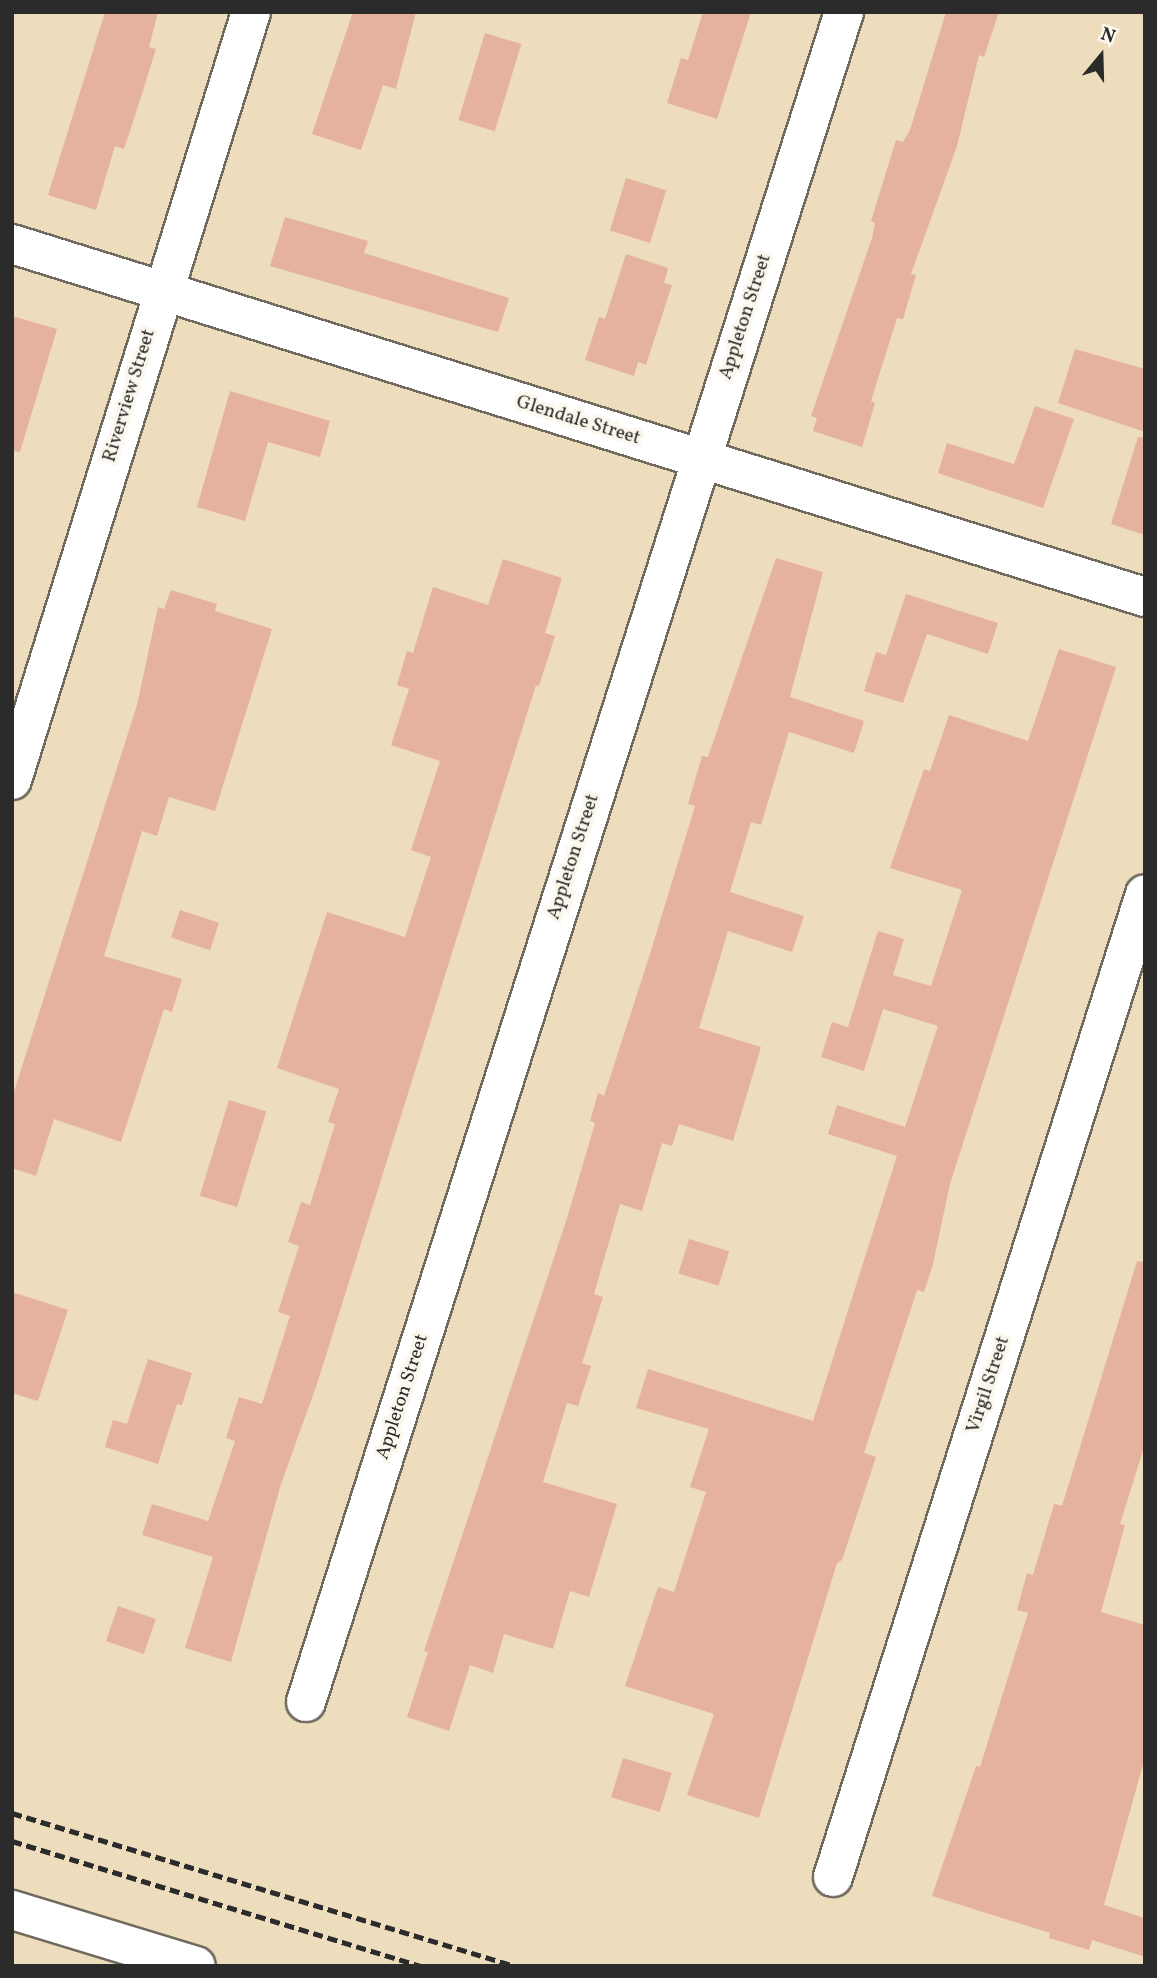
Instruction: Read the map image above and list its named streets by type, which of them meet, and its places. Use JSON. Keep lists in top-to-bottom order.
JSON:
{
  "streets": {
    "street": [
      "Appleton Street",
      "Riverview Street",
      "Glendale Street",
      "Virgil Street"
    ]
  },
  "crossings": [
    ["Appleton Street", "Glendale Street"],
    ["Riverview Street", "Glendale Street"]
  ],
  "north": "top"
}
